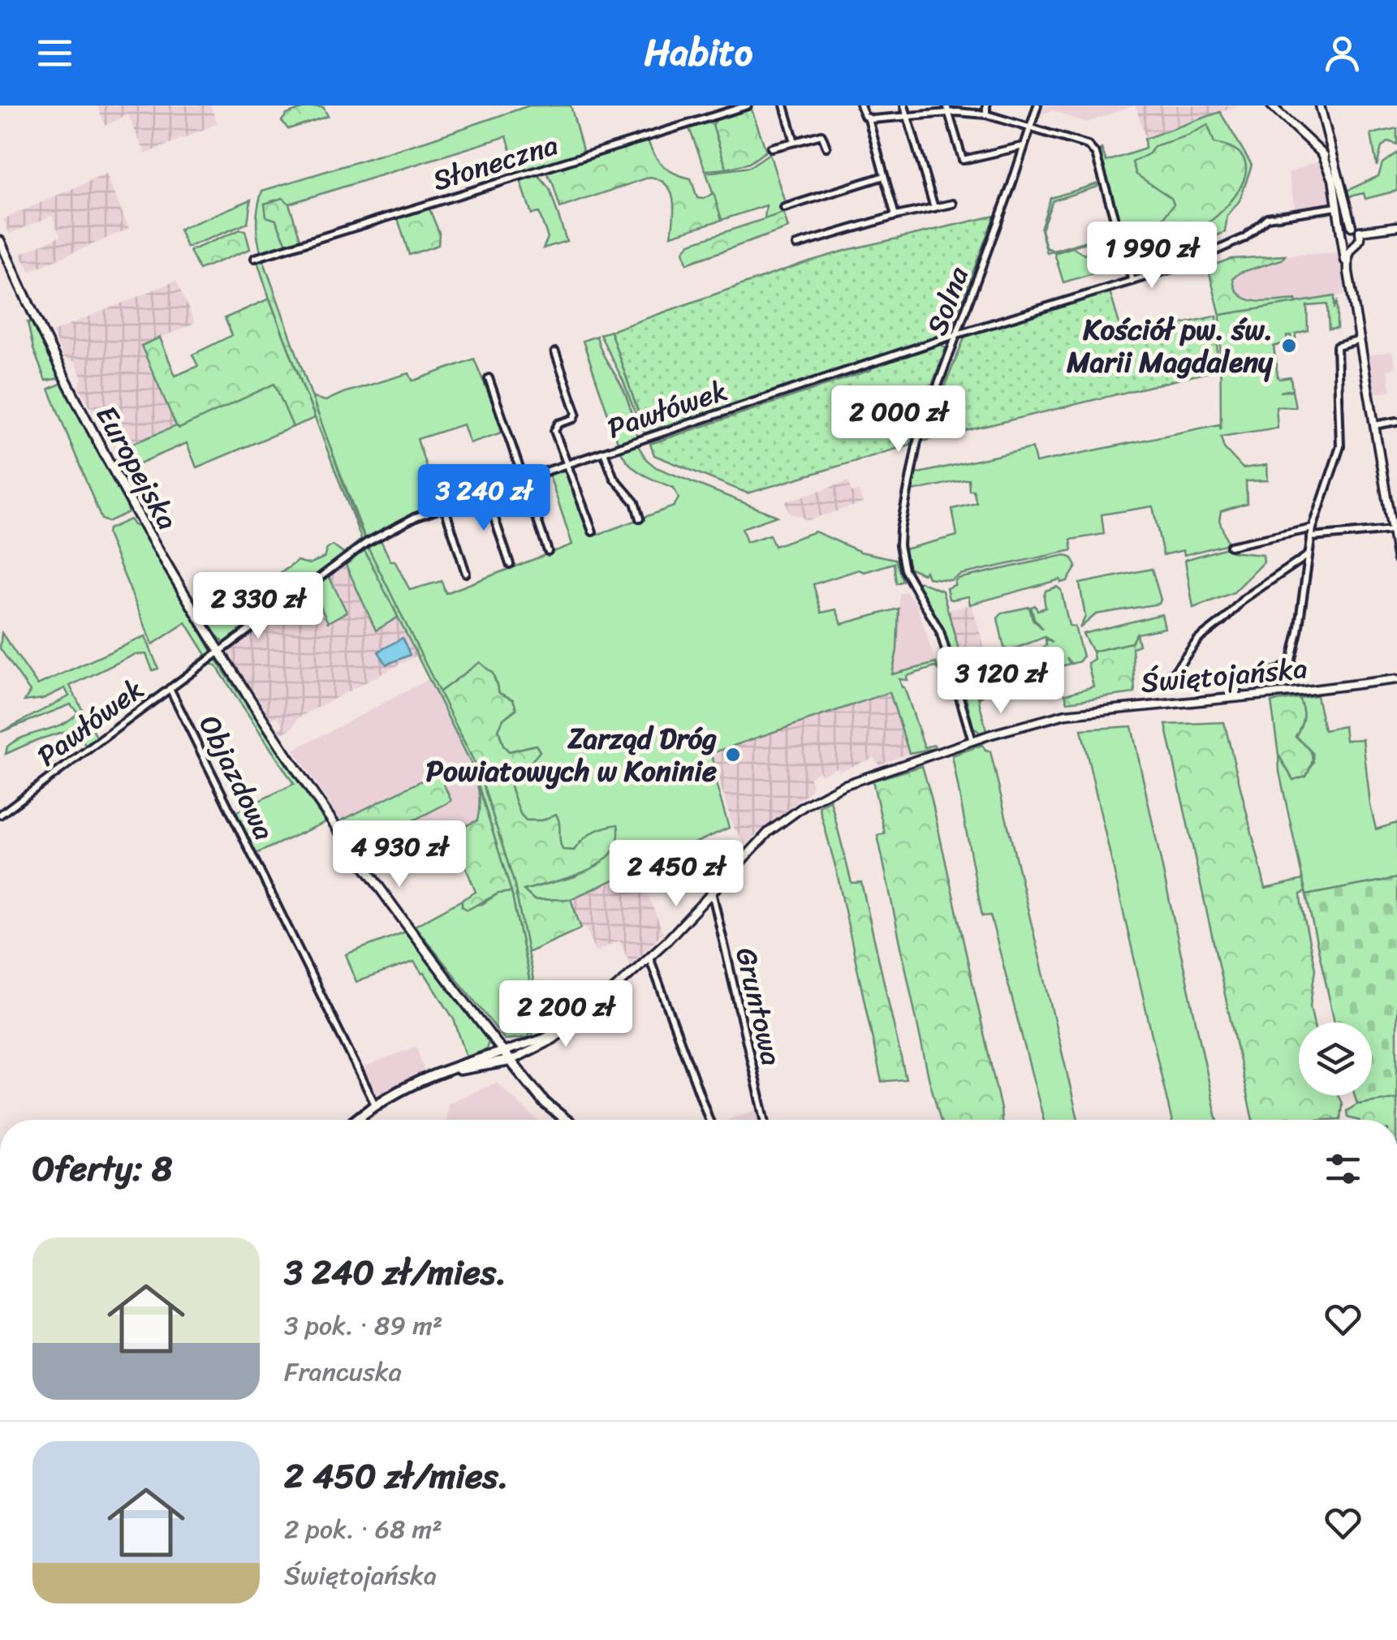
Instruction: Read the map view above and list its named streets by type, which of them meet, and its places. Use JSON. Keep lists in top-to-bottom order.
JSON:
{
  "streets": {
    "main road": ["Europejska", "Świętojańska"],
    "street": [
      "Słoneczna",
      "Solna",
      "Pawłówek",
      "Objazdowa",
      "Gruntowa"
    ]
  },
  "crossings": [
    ["Solna", "Pawłówek"],
    ["Solna", "Świętojańska"],
    ["Pawłówek", "Europejska"],
    ["Pawłówek", "Objazdowa"],
    ["Europejska", "Świętojańska"],
    ["Świętojańska", "Objazdowa"],
    ["Świętojańska", "Gruntowa"]
  ],
  "places": ["Kościół pw. św. Marii Magdaleny", "Zarząd Dróg Powiatowych w Koninie"],
  "page": {
    "header": "Habito",
    "price": [
      "1 990 zł",
      "2 000 zł",
      "3 240 zł",
      "2 330 zł",
      "3 120 zł",
      "4 930 zł",
      "2 450 zł",
      "2 200 zł"
    ],
    "heading": "Oferty: 8",
    "list": [
      {
        "name": "3 240 zł/mies.",
        "note": "3 pok. · 89 m² · Francuska"
      },
      {
        "name": "2 450 zł/mies.",
        "note": "2 pok. · 68 m² · Świętojańska"
      }
    ]
  }
}
